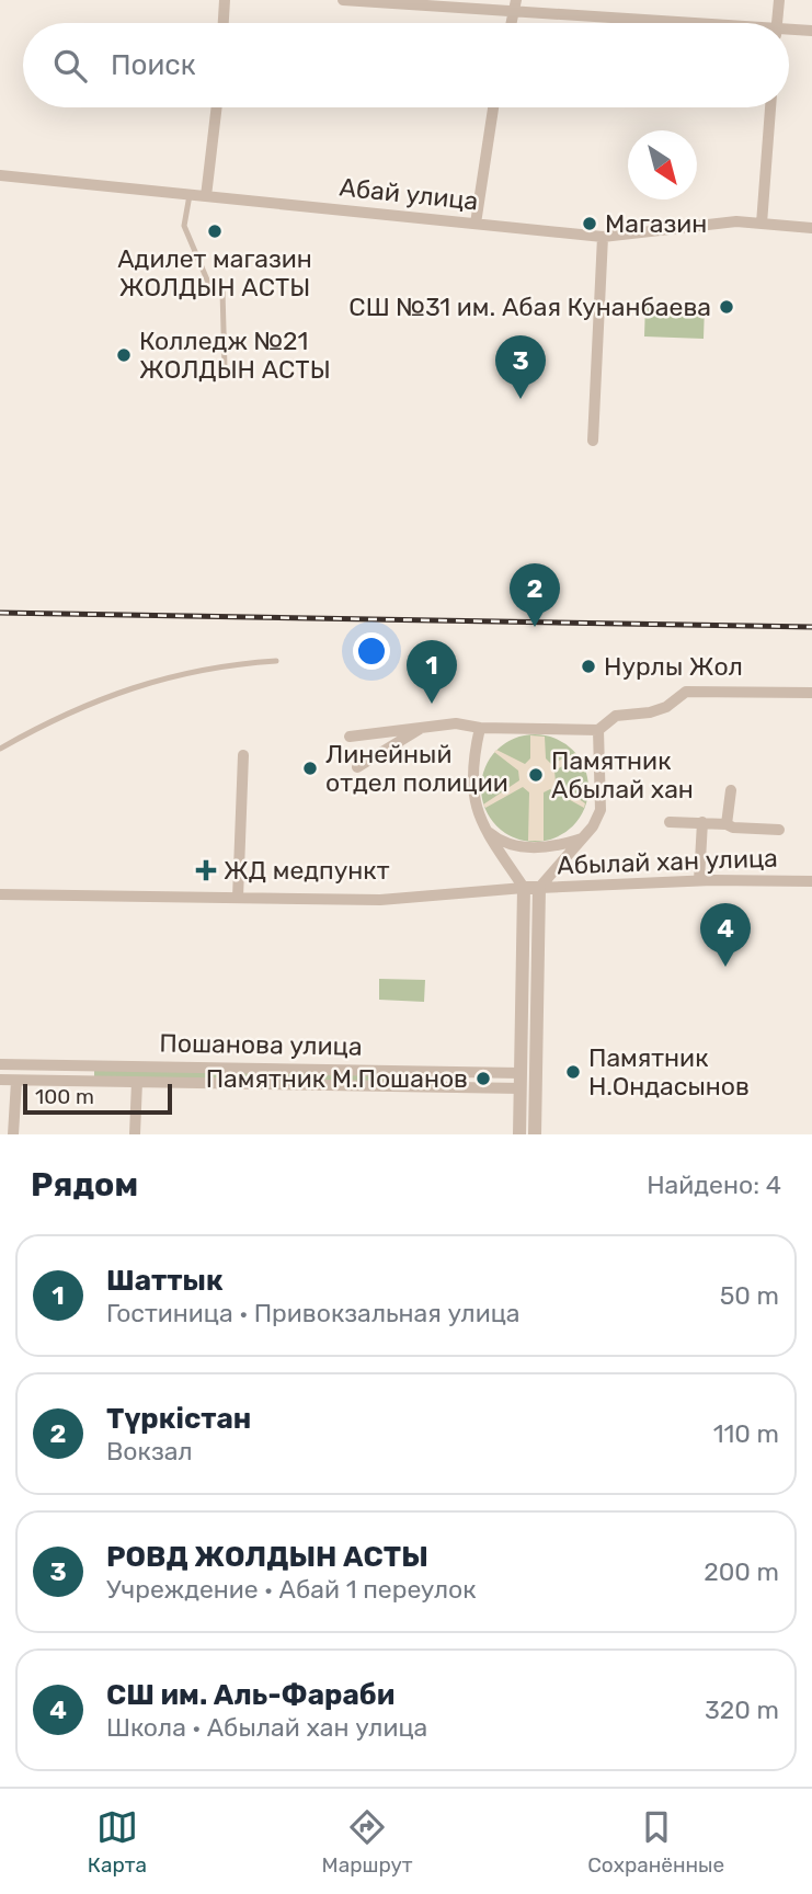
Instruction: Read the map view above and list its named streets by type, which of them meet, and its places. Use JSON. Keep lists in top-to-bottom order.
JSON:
{
  "streets": {
    "street": ["Абай улица", "Абылай хан улица", "Пошанова улица"]
  },
  "places": {
    "other": [
      "Магазин",
      "Адилет магазин ЖОЛДЫН АСТЫ",
      "СШ №31 им. Абая Кунанбаева",
      "Колледж №21 ЖОЛДЫН АСТЫ",
      "Нурлы Жол",
      "Линейный отдел полиции",
      "Памятник Абылай хан",
      "Памятник Н.Ондасынов",
      "Памятник М.Пошанов"
    ],
    "health": ["ЖД медпункт"]
  },
  "scale_bar": "100 m",
  "north": "bottom right",
  "page": {
    "search": "Поиск",
    "pins": [
      "3",
      "2",
      "1",
      "4"
    ],
    "scale": "100 m",
    "heading": ["Рядом", "Найдено: 4"],
    "list": [
      {
        "mark": "1",
        "name": "Шаттык",
        "note": "Гостиница · Привокзальная улица",
        "value": "50 m"
      },
      {
        "mark": "2",
        "name": "Түркістан",
        "note": "Вокзал",
        "value": "110 m"
      },
      {
        "mark": "3",
        "name": "РОВД ЖОЛДЫН АСТЫ",
        "note": "Учреждение · Абай 1 переулок",
        "value": "200 m"
      },
      {
        "mark": "4",
        "name": "СШ им. Аль-Фараби",
        "note": "Школа · Абылай хан улица",
        "value": "320 m"
      }
    ],
    "nav": ["Карта", "Маршрут", "Сохранённые"]
  }
}
